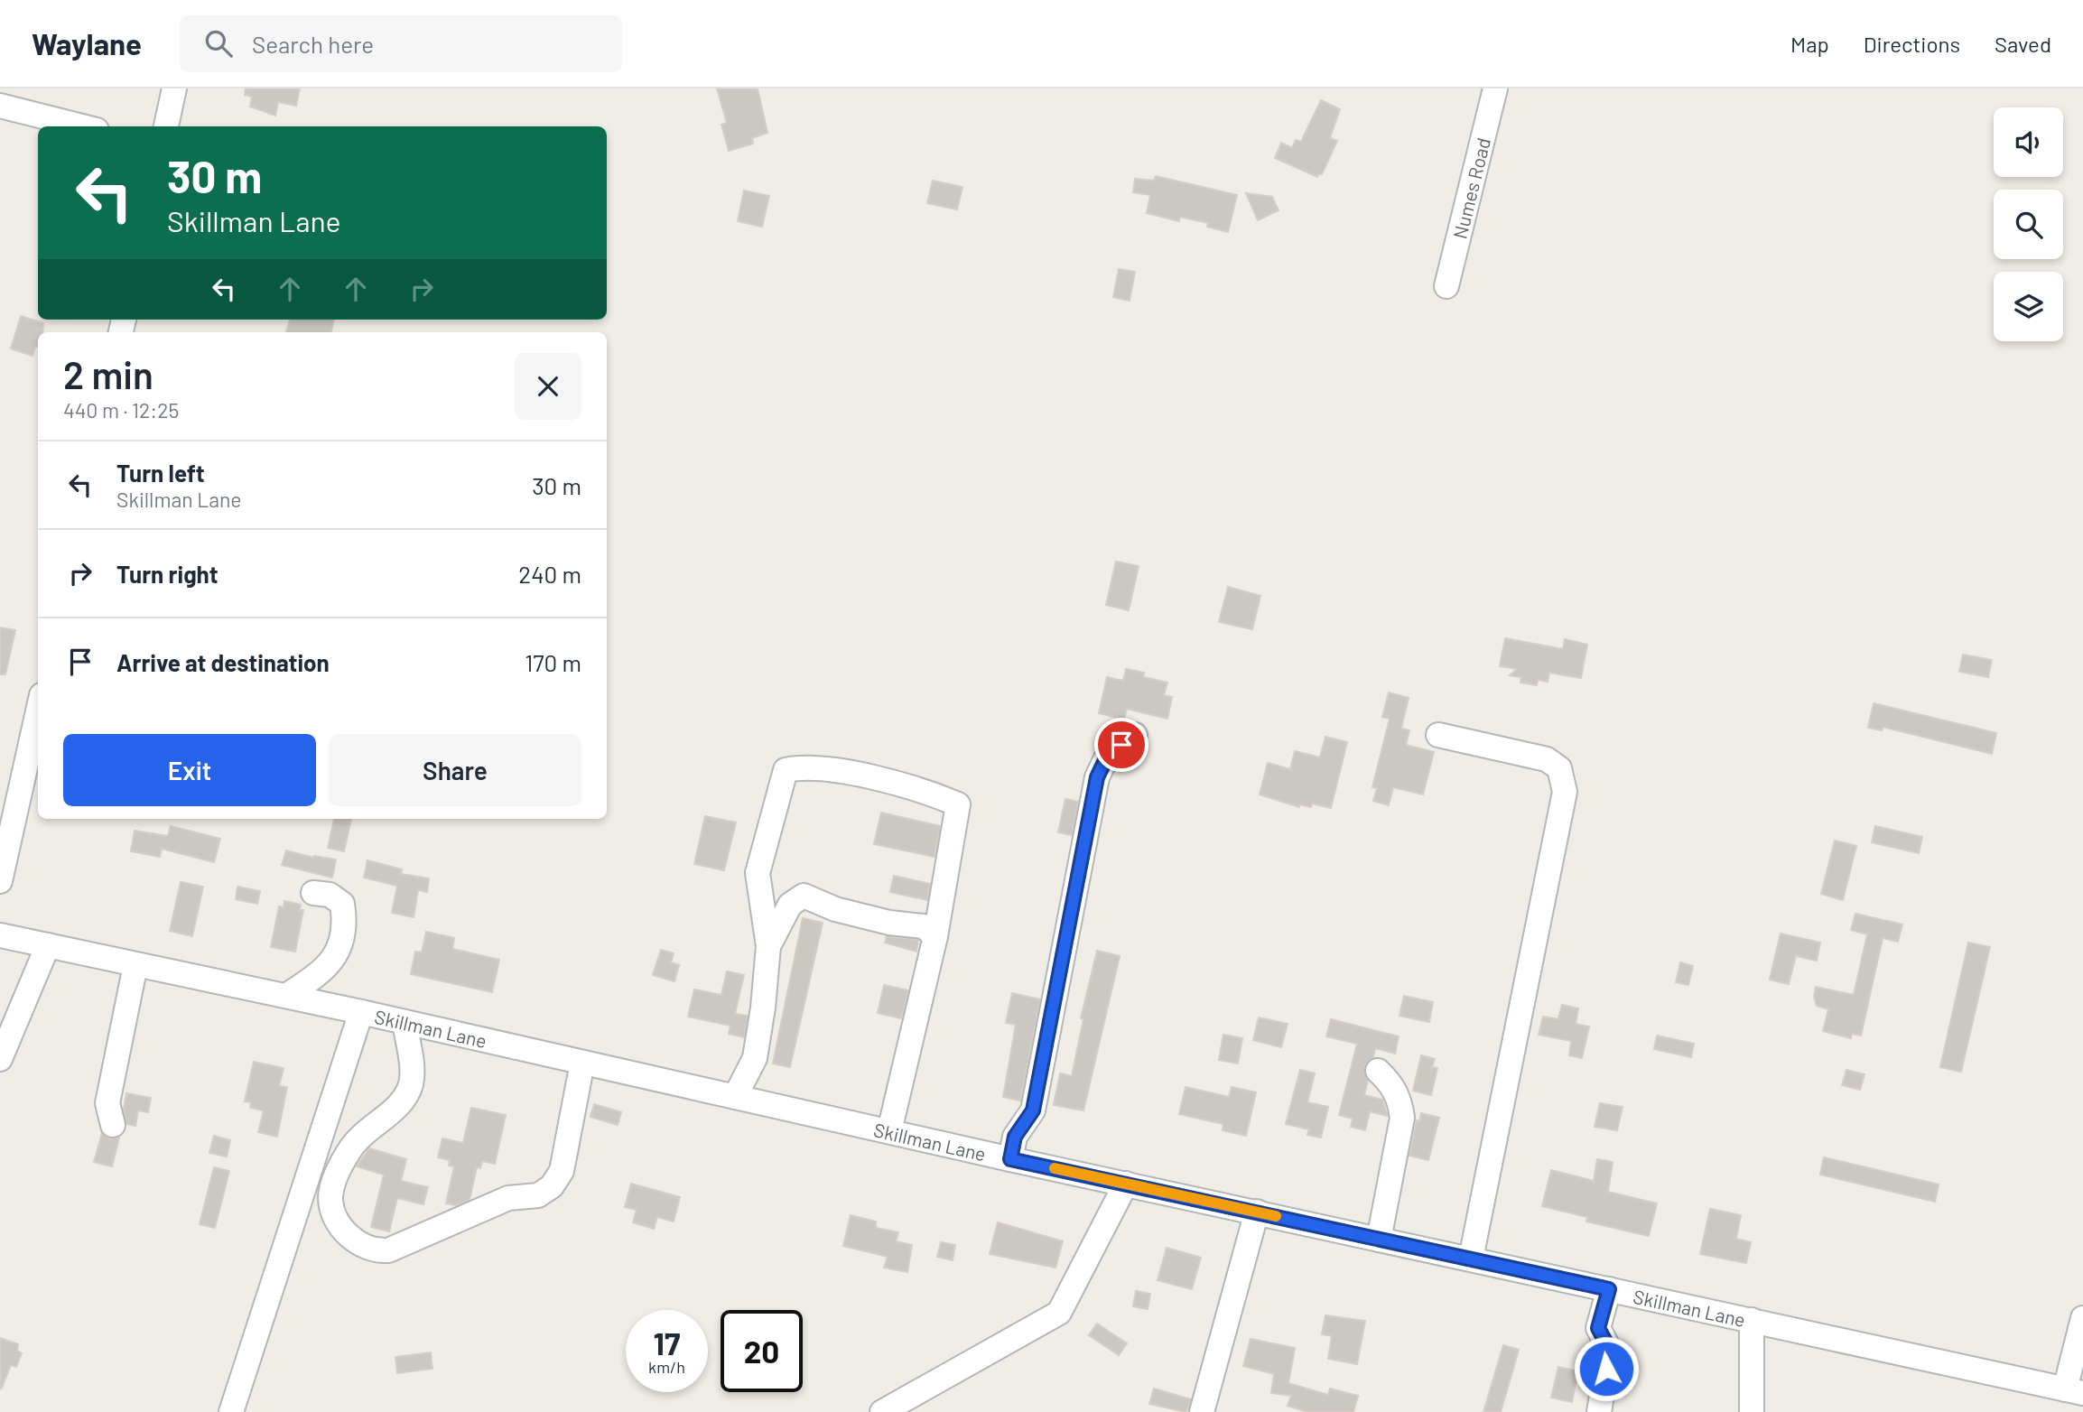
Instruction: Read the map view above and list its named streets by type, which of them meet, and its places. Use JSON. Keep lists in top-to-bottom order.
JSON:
{
  "streets": {
    "street": ["Numes Road", "Skillman Lane"]
  },
  "page": {
    "header": "Waylane",
    "search": "Search here",
    "nav": ["Map", "Directions", "Saved"],
    "turn": ["30 m", "Skillman Lane"],
    "heading": ["2 min", "440 m · 12:25"],
    "list": [
      {
        "name": "Turn left",
        "note": "Skillman Lane",
        "value": "30 m"
      },
      {
        "name": "Turn right",
        "value": "240 m"
      },
      {
        "name": "Arrive at destination",
        "value": "170 m"
      }
    ],
    "buttons": ["Exit", "Share"],
    "speed": "17 km/h",
    "limit": "20"
  }
}
